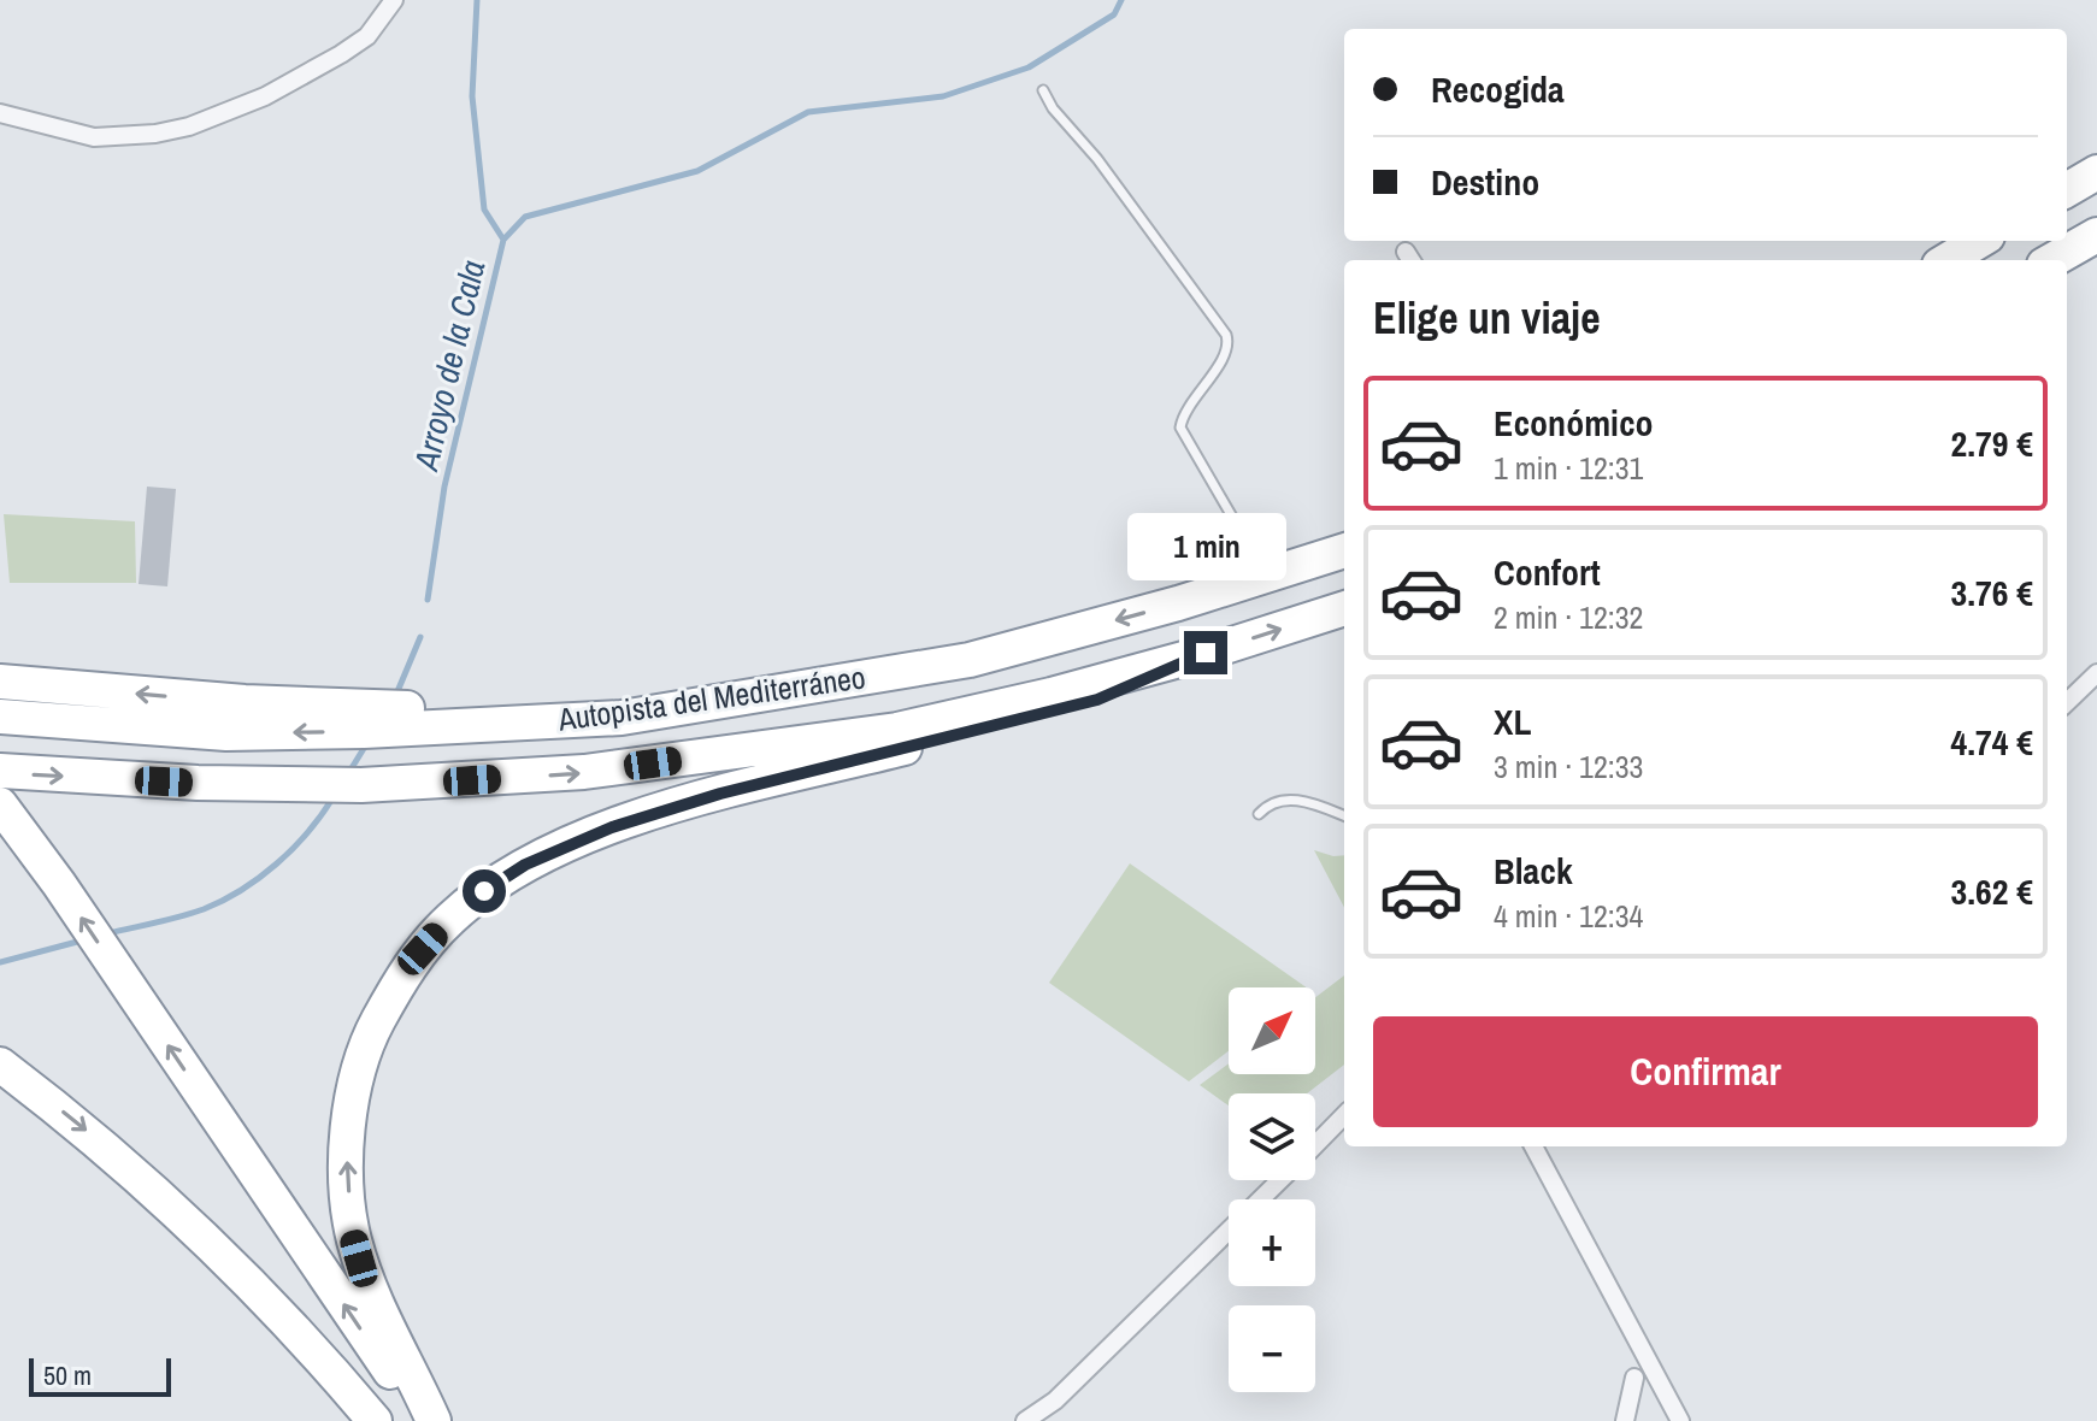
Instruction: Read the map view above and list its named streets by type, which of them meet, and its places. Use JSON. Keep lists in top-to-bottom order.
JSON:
{
  "streets": {
    "highway": ["Autopista del Mediterráneo"]
  },
  "water": ["Arroyo de la Cala"],
  "scale_bar": "50 m",
  "north": "top right",
  "page": {
    "banner": ["Recogida", "Destino"],
    "heading": "Elige un viaje",
    "list": [
      {
        "name": "Económico",
        "note": "1 min · 12:31",
        "value": "2.79 €"
      },
      {
        "name": "Confort",
        "note": "2 min · 12:32",
        "value": "3.76 €"
      },
      {
        "name": "XL",
        "note": "3 min · 12:33",
        "value": "4.74 €"
      },
      {
        "name": "Black",
        "note": "4 min · 12:34",
        "value": "3.62 €"
      }
    ],
    "bubble": "1 min",
    "map_buttons": ["+", "−"],
    "buttons": "Confirmar",
    "scale": "50 m"
  }
}
